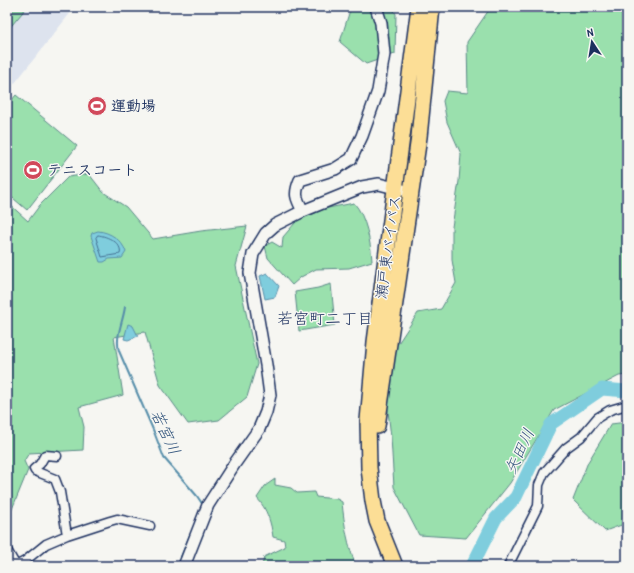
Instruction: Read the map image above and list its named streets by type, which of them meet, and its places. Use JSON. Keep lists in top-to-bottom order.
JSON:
{
  "streets": {
    "highway": ["瀬戸東バイパス"]
  },
  "districts": ["若宮町二丁目"],
  "water": ["若宮川", "矢田川"],
  "places": {
    "sports": ["運動場", "テニスコート"]
  },
  "north": "top"
}
